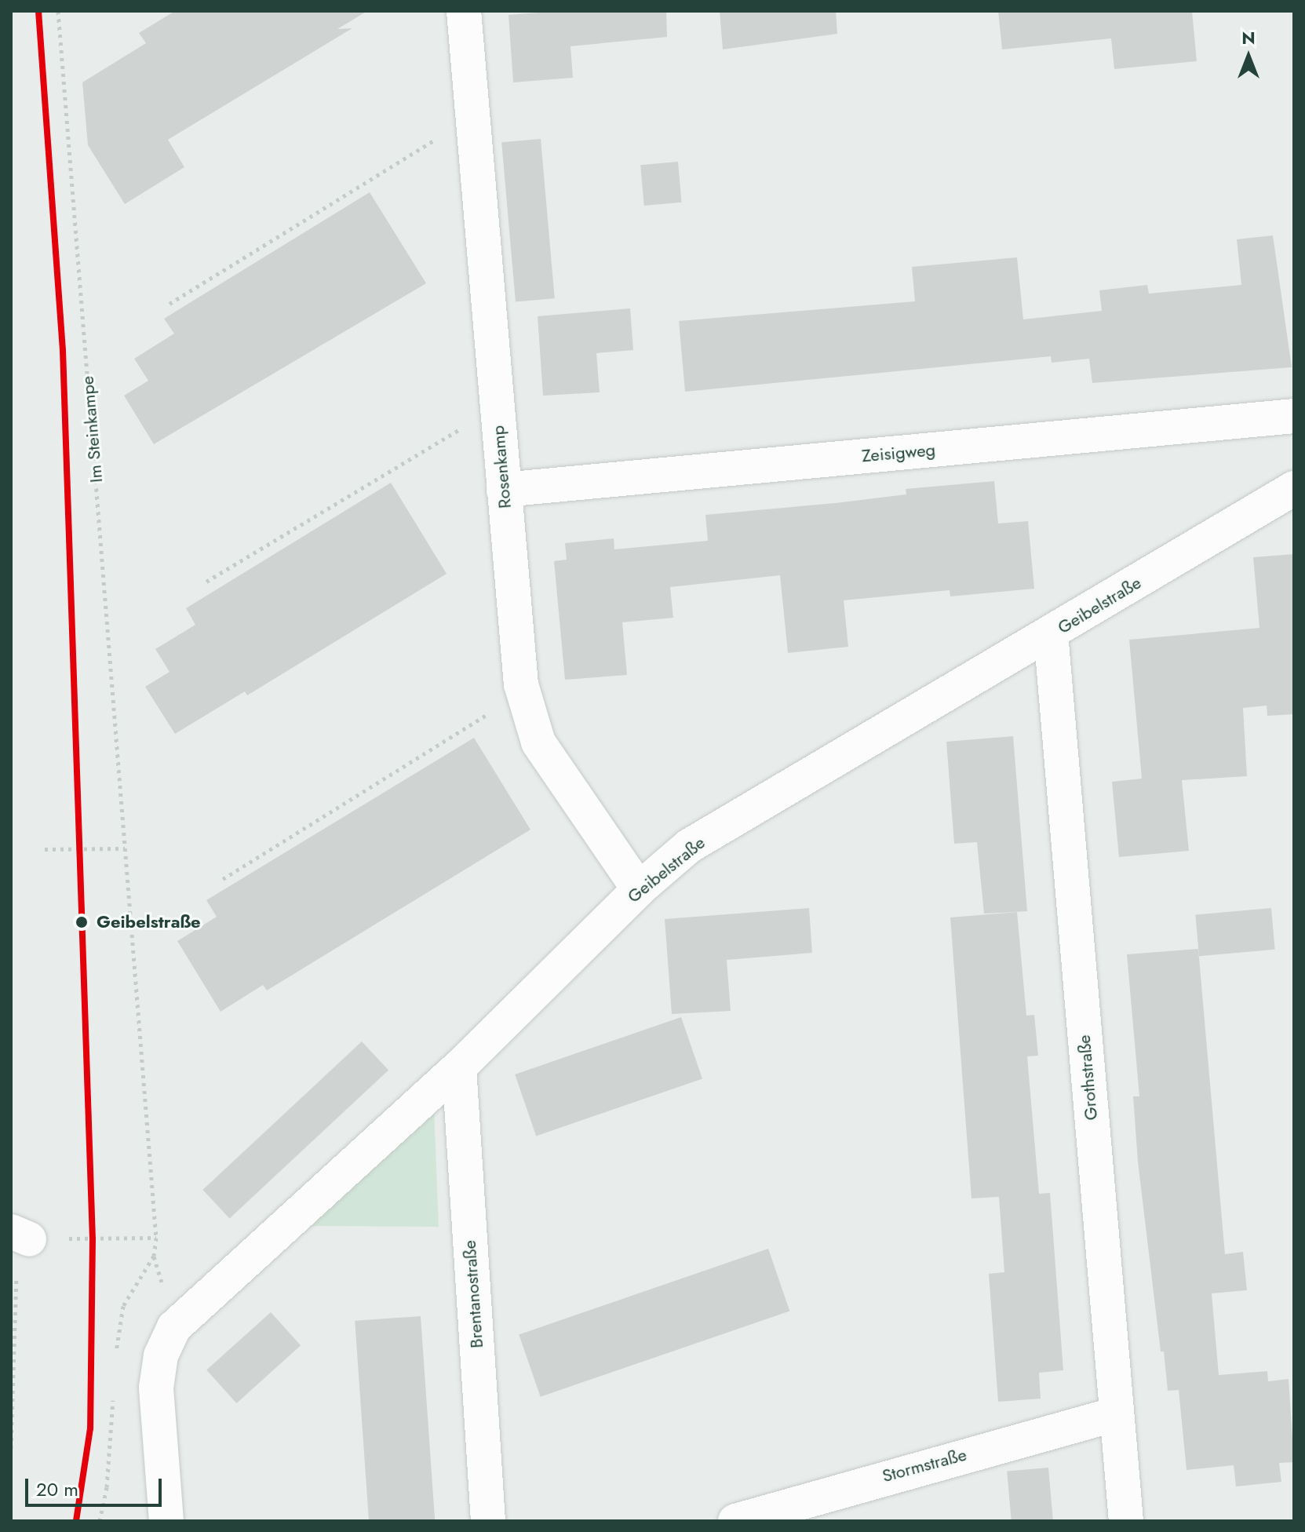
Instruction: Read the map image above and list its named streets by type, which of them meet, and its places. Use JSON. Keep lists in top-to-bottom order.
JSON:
{
  "streets": {
    "street": [
      "Zeisigweg",
      "Rosenkamp",
      "Geibelstraße",
      "Grothstraße",
      "Brentanostraße",
      "Stormstraße"
    ],
    "path": ["Im Steinkampe"]
  },
  "crossings": [
    ["Zeisigweg", "Rosenkamp"],
    ["Rosenkamp", "Geibelstraße"],
    ["Geibelstraße", "Grothstraße"],
    ["Geibelstraße", "Brentanostraße"],
    ["Grothstraße", "Stormstraße"]
  ],
  "places": ["Geibelstraße"],
  "scale_bar": "20 m",
  "north": "top"
}
